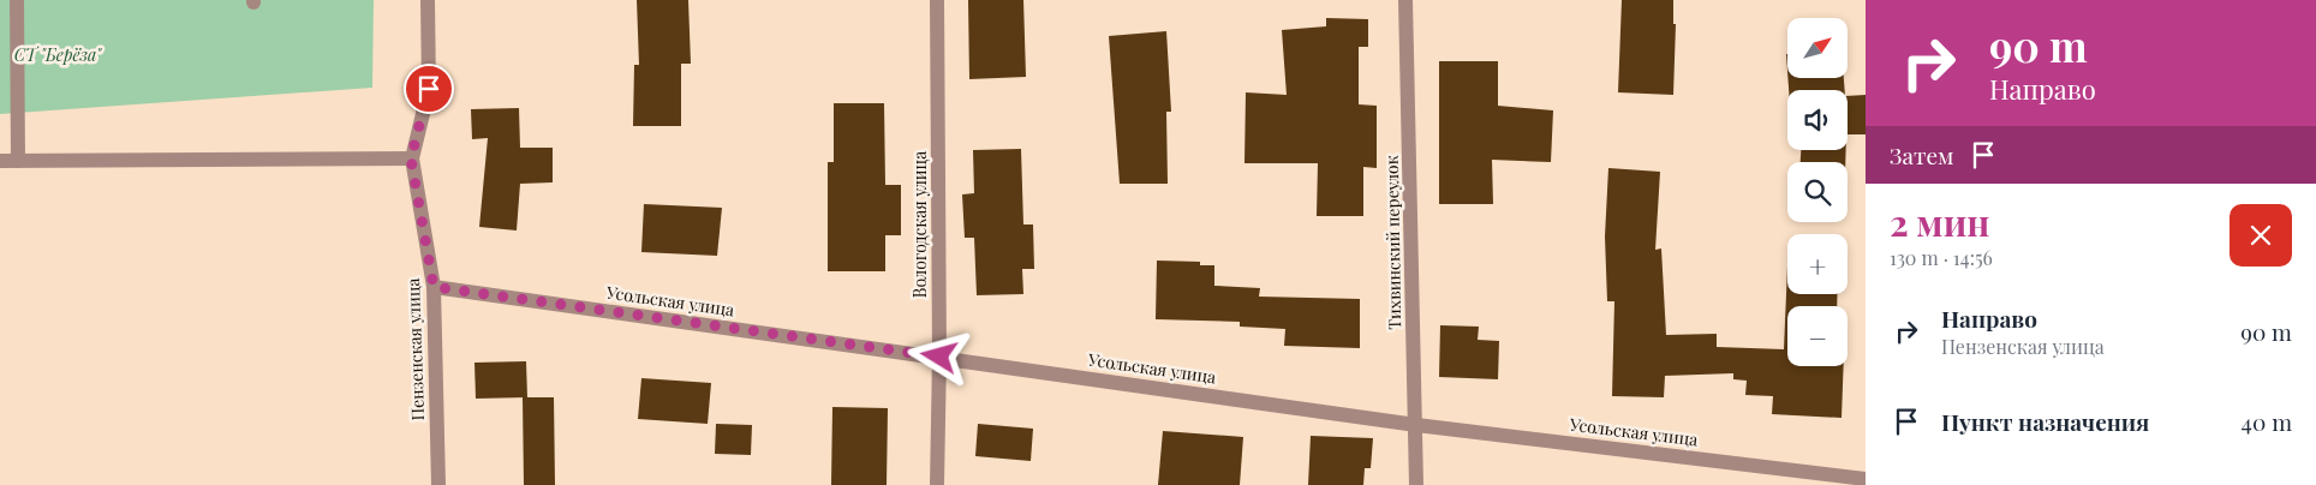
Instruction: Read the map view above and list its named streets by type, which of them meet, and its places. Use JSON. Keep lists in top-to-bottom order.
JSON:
{
  "streets": {
    "street": [
      "Вологодская улица",
      "Тихвинский переулок",
      "Усольская улица",
      "Пензенская улица"
    ]
  },
  "crossings": [
    ["Вологодская улица", "Усольская улица"],
    ["Тихвинский переулок", "Усольская улица"],
    ["Усольская улица", "Пензенская улица"]
  ],
  "parks": ["СТ \"Берёза\""],
  "north": "top right",
  "page": {
    "turn": ["90 m", "Направо"],
    "map_buttons": ["+", "−"],
    "then": "Затем",
    "heading": ["2 мин", "130 m · 14:56"],
    "list": [
      {
        "name": "Направо",
        "note": "Пензенская улица",
        "value": "90 m"
      },
      {
        "name": "Пункт назначения",
        "value": "40 m"
      }
    ]
  }
}
